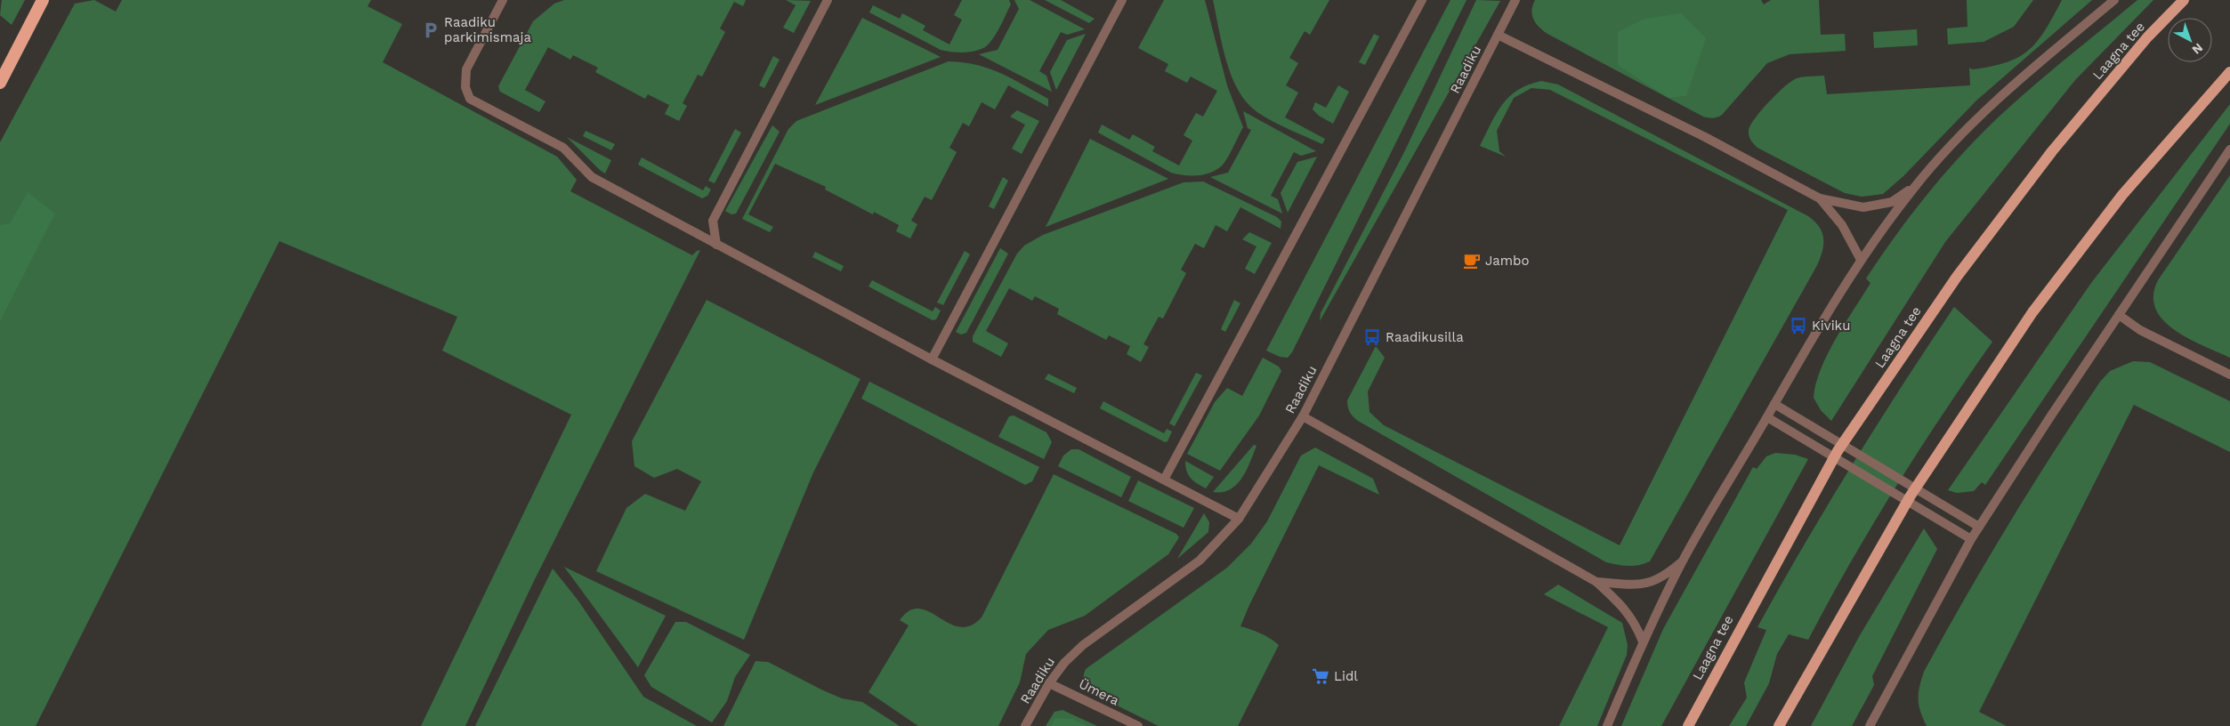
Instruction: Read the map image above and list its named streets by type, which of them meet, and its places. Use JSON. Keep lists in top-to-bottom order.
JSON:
{
  "streets": {
    "main road": ["Laagna tee"],
    "street": ["Raadiku", "Ümera"]
  },
  "crossings": [
    ["Raadiku", "Ümera"]
  ],
  "places": {
    "parking": ["Raadiku parkimismaja"],
    "cafe": ["Jambo"],
    "bus stop": ["Kiviku", "Raadikusilla"],
    "supermarket": ["Lidl"]
  },
  "north": "bottom right"
}
